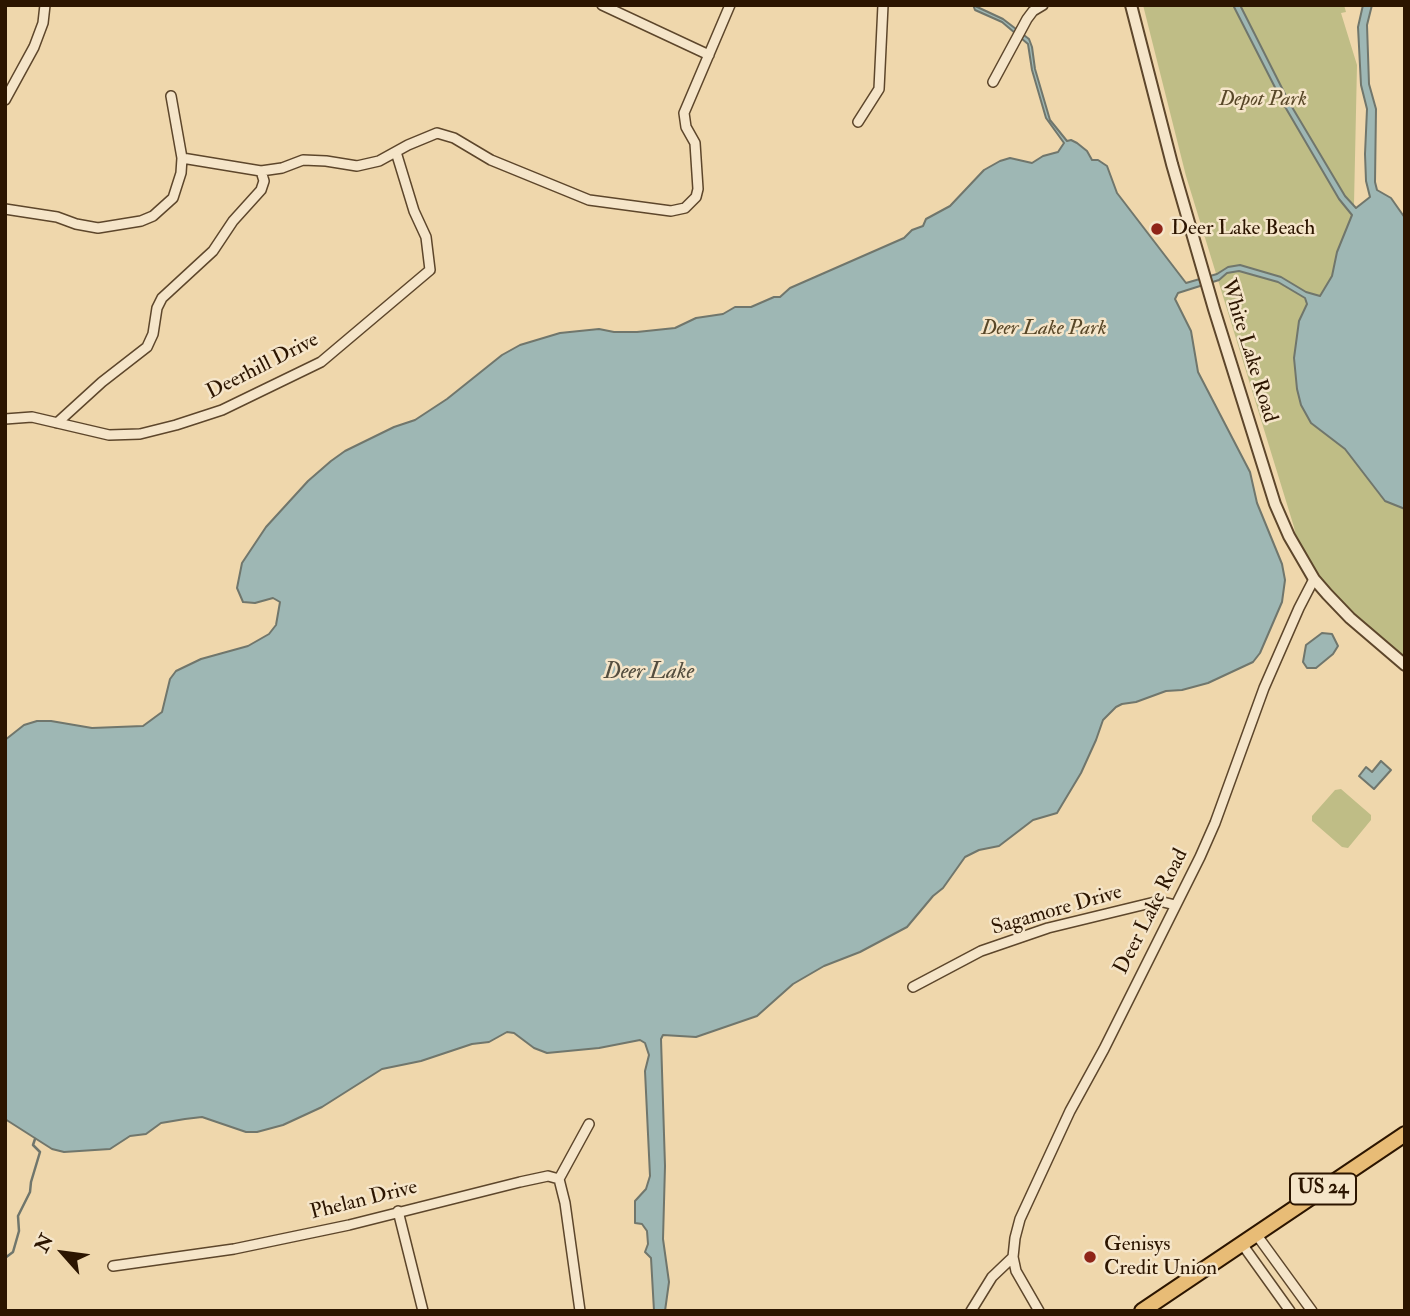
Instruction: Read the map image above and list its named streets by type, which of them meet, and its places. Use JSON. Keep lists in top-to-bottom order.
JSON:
{
  "streets": {
    "main road": ["US 24"],
    "street": [
      "White Lake Road",
      "Deerhill Drive",
      "Sagamore Drive",
      "Deer Lake Road",
      "Phelan Drive"
    ]
  },
  "crossings": [
    ["White Lake Road", "Deer Lake Road"],
    ["Sagamore Drive", "Deer Lake Road"]
  ],
  "water": ["Deer Lake"],
  "parks": ["Depot Park", "Deer Lake Park"],
  "places": ["Deer Lake Beach", "Genisys Credit Union"],
  "north": "top left"
}
